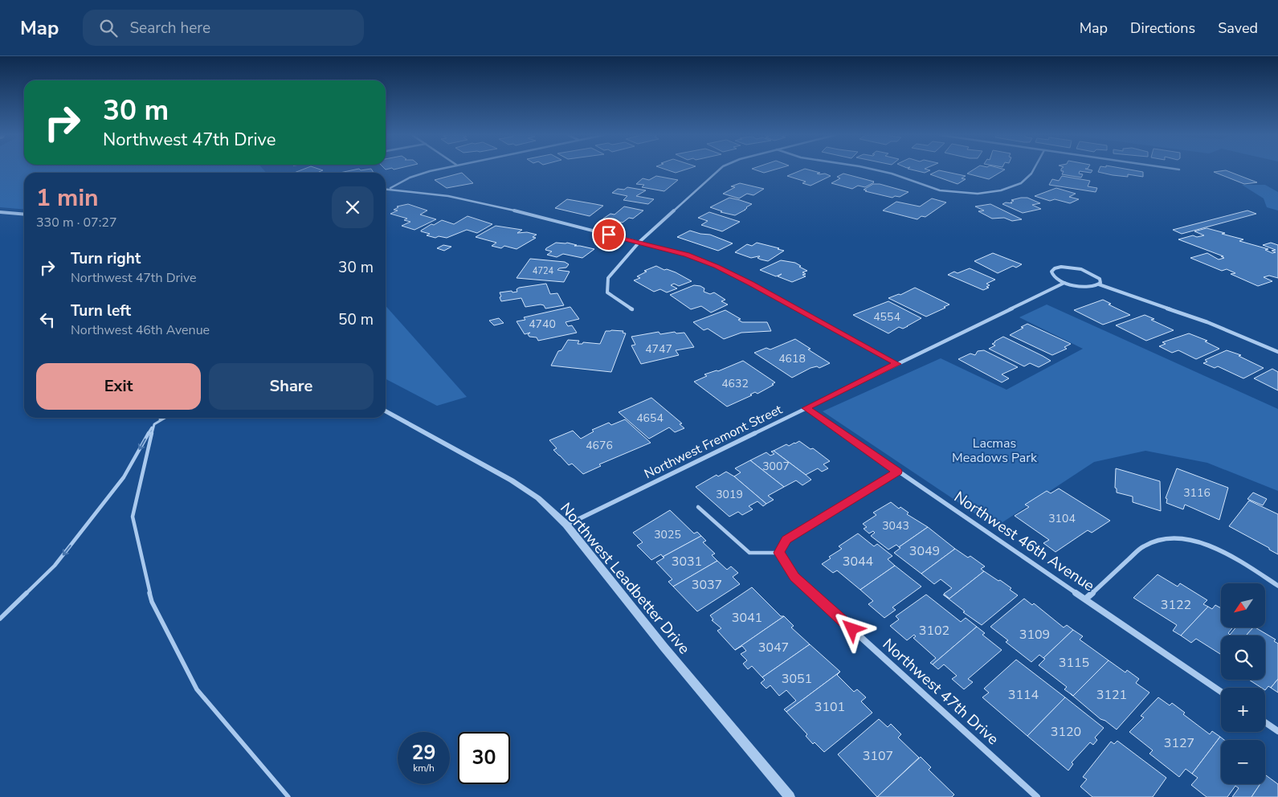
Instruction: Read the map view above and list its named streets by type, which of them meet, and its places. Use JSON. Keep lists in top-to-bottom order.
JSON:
{
  "streets": {
    "street": [
      "Northwest Fremont Street",
      "Northwest 46th Avenue",
      "Northwest Leadbetter Drive",
      "Northwest 47th Drive"
    ]
  },
  "crossings": [
    ["Northwest Fremont Street", "Northwest 46th Avenue"],
    ["Northwest Fremont Street", "Northwest Leadbetter Drive"]
  ],
  "parks": ["Lacmas Meadows Park"],
  "house_numbers": [
    "4724",
    "4554",
    "4740",
    "4747",
    "4618",
    "4632",
    "4654",
    "4676",
    "3007",
    "3116",
    "3019",
    "3104",
    "3043",
    "3025",
    "3049",
    "3031",
    "3044",
    "3037",
    "3122",
    "3041",
    "3102",
    "3109",
    "3047",
    "3115",
    "3051",
    "3114",
    "3121",
    "3101",
    "3120",
    "3127",
    "3107"
  ],
  "north": "bottom left",
  "page": {
    "header": "Map",
    "search": "Search here",
    "nav": ["Map", "Directions", "Saved"],
    "turn": ["30 m", "Northwest 47th Drive"],
    "heading": ["1 min", "330 m · 07:27"],
    "list": [
      {
        "name": "Turn right",
        "note": "Northwest 47th Drive",
        "value": "30 m"
      },
      {
        "name": "Turn left",
        "note": "Northwest 46th Avenue",
        "value": "50 m"
      }
    ],
    "buttons": ["Exit", "Share"],
    "map_buttons": ["+", "−"],
    "speed": "29 km/h",
    "limit": "30"
  }
}
